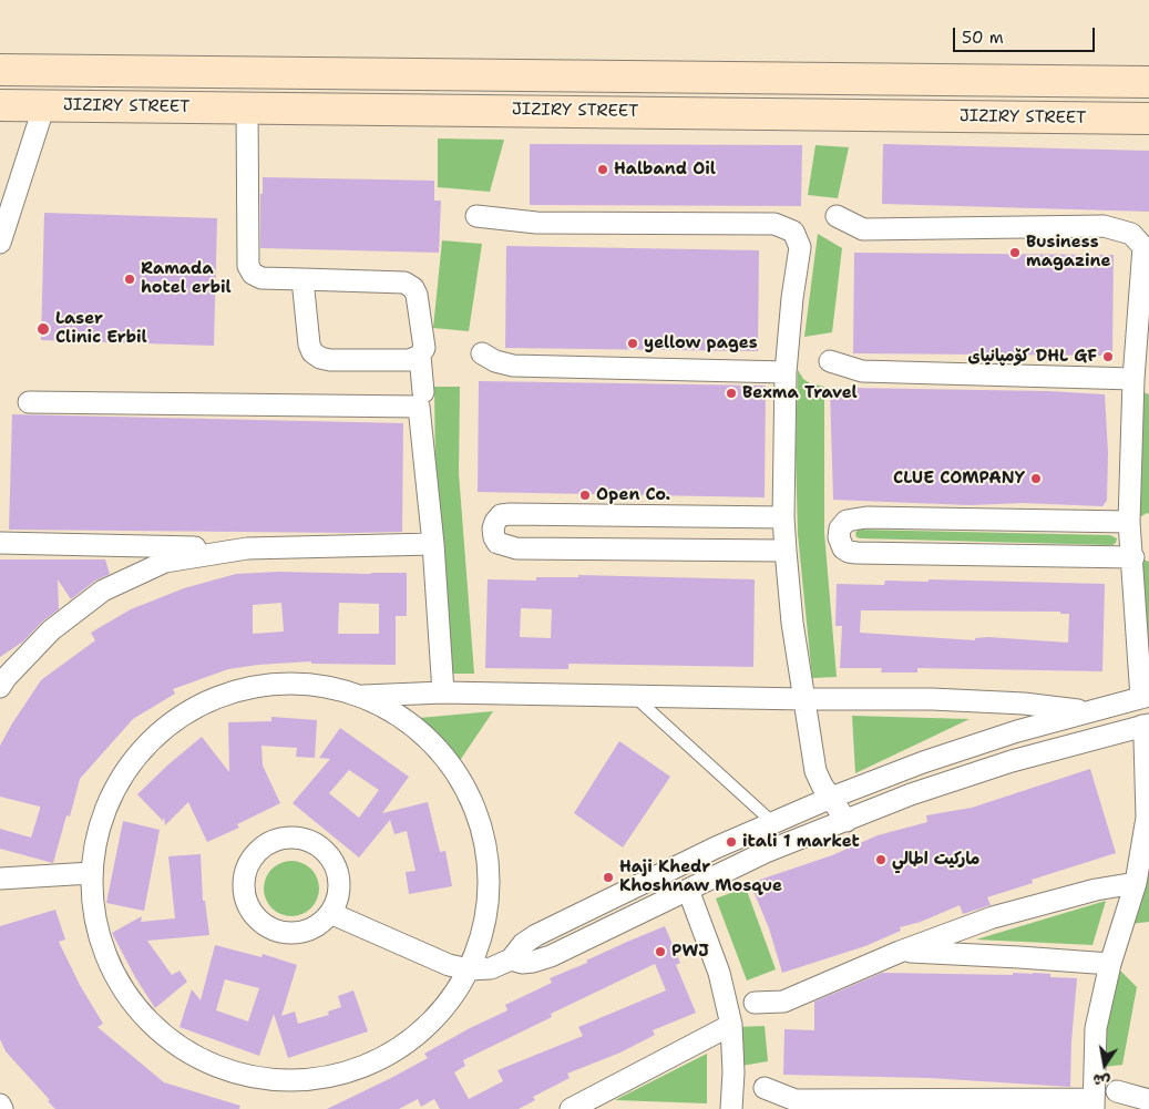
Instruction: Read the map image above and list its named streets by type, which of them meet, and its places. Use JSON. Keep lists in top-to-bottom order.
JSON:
{
  "streets": {
    "street": ["JIZIRY STREET"]
  },
  "places": [
    "Halband Oil",
    "Business magazine",
    "Ramada hotel erbil",
    "Laser Clinic Erbil",
    "yellow pages",
    "کۆمپانیای DHL GF",
    "Bexma Travel",
    "CLUE COMPANY",
    "Open Co.",
    "itali 1 market",
    "ماركيت اطالي",
    "Haji Khedr Khoshnaw Mosque",
    "PWJ"
  ],
  "scale_bar": "50 m",
  "north": "bottom"
}
